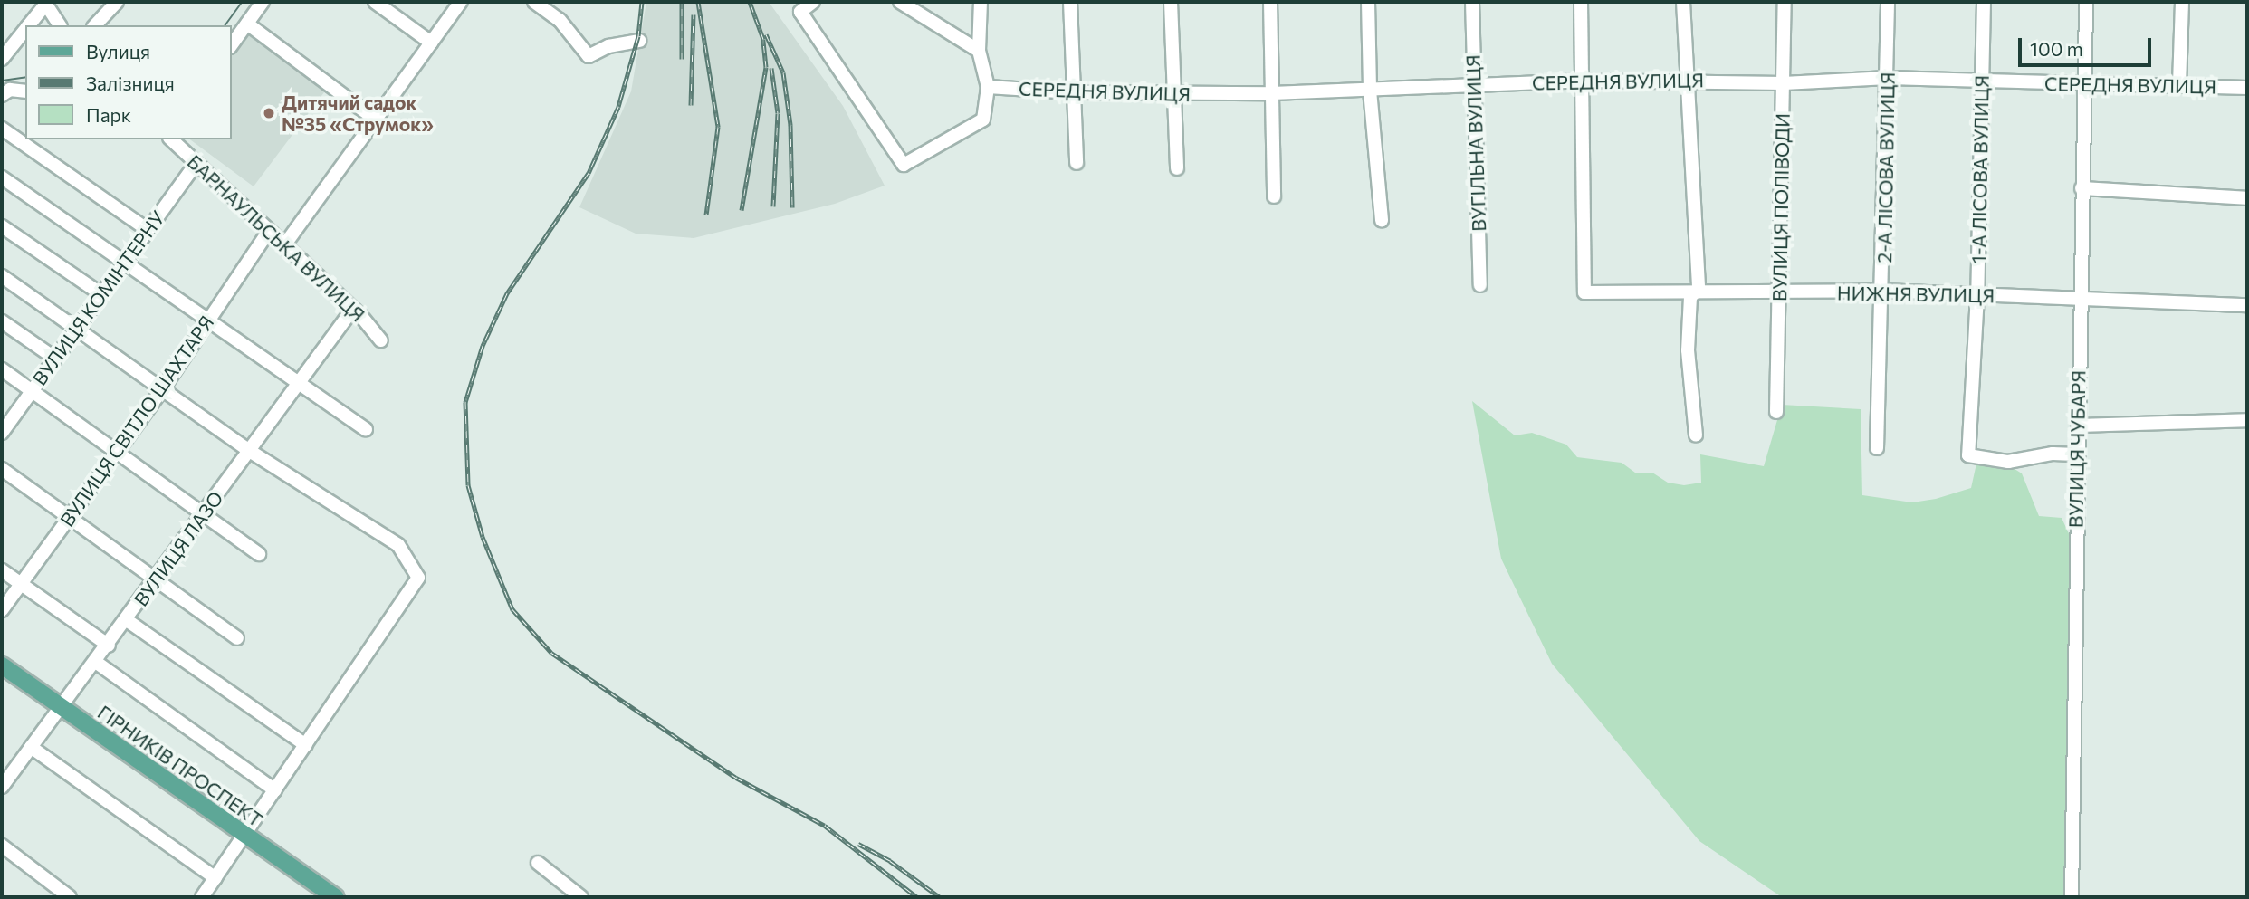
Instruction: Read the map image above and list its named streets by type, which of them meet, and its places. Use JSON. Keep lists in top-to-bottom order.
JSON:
{
  "streets": {
    "main road": ["ГІРНИКІВ ПРОСПЕКТ"],
    "street": [
      "СЕРЕДНЯ ВУЛИЦЯ",
      "ВУГІЛЬНА ВУЛИЦЯ",
      "2-А ЛІСОВА ВУЛИЦЯ",
      "1-А ЛІСОВА ВУЛИЦЯ",
      "ВУЛИЦЯ ПОЛІВОДИ",
      "БАРНАУЛЬСЬКА ВУЛИЦЯ",
      "НИЖНЯ ВУЛИЦЯ",
      "ВУЛИЦЯ КОМІНТЕРНУ",
      "ВУЛИЦЯ СВІТЛО ШАХТАРЯ",
      "ВУЛИЦЯ ЧУБАРЯ",
      "ВУЛИЦЯ ЛАЗО"
    ]
  },
  "crossings": [
    ["СЕРЕДНЯ ВУЛИЦЯ", "ВУГІЛЬНА ВУЛИЦЯ"],
    ["СЕРЕДНЯ ВУЛИЦЯ", "2-А ЛІСОВА ВУЛИЦЯ"],
    ["СЕРЕДНЯ ВУЛИЦЯ", "1-А ЛІСОВА ВУЛИЦЯ"],
    ["СЕРЕДНЯ ВУЛИЦЯ", "ВУЛИЦЯ ПОЛІВОДИ"],
    ["СЕРЕДНЯ ВУЛИЦЯ", "НИЖНЯ ВУЛИЦЯ"],
    ["СЕРЕДНЯ ВУЛИЦЯ", "ВУЛИЦЯ ЧУБАРЯ"],
    ["2-А ЛІСОВА ВУЛИЦЯ", "НИЖНЯ ВУЛИЦЯ"],
    ["1-А ЛІСОВА ВУЛИЦЯ", "НИЖНЯ ВУЛИЦЯ"],
    ["1-А ЛІСОВА ВУЛИЦЯ", "ВУЛИЦЯ ЧУБАРЯ"],
    ["ВУЛИЦЯ ПОЛІВОДИ", "НИЖНЯ ВУЛИЦЯ"],
    ["БАРНАУЛЬСЬКА ВУЛИЦЯ", "ВУЛИЦЯ КОМІНТЕРНУ"],
    ["БАРНАУЛЬСЬКА ВУЛИЦЯ", "ВУЛИЦЯ СВІТЛО ШАХТАРЯ"],
    ["БАРНАУЛЬСЬКА ВУЛИЦЯ", "ВУЛИЦЯ ЛАЗО"],
    ["НИЖНЯ ВУЛИЦЯ", "ВУЛИЦЯ ЧУБАРЯ"],
    ["ВУЛИЦЯ ЛАЗО", "ГІРНИКІВ ПРОСПЕКТ"]
  ],
  "places": ["Дитячий садок №35 «Струмок»"],
  "legend": ["Вулиця", "Залізниця", "Парк"],
  "scale_bar": "100 m"
}
